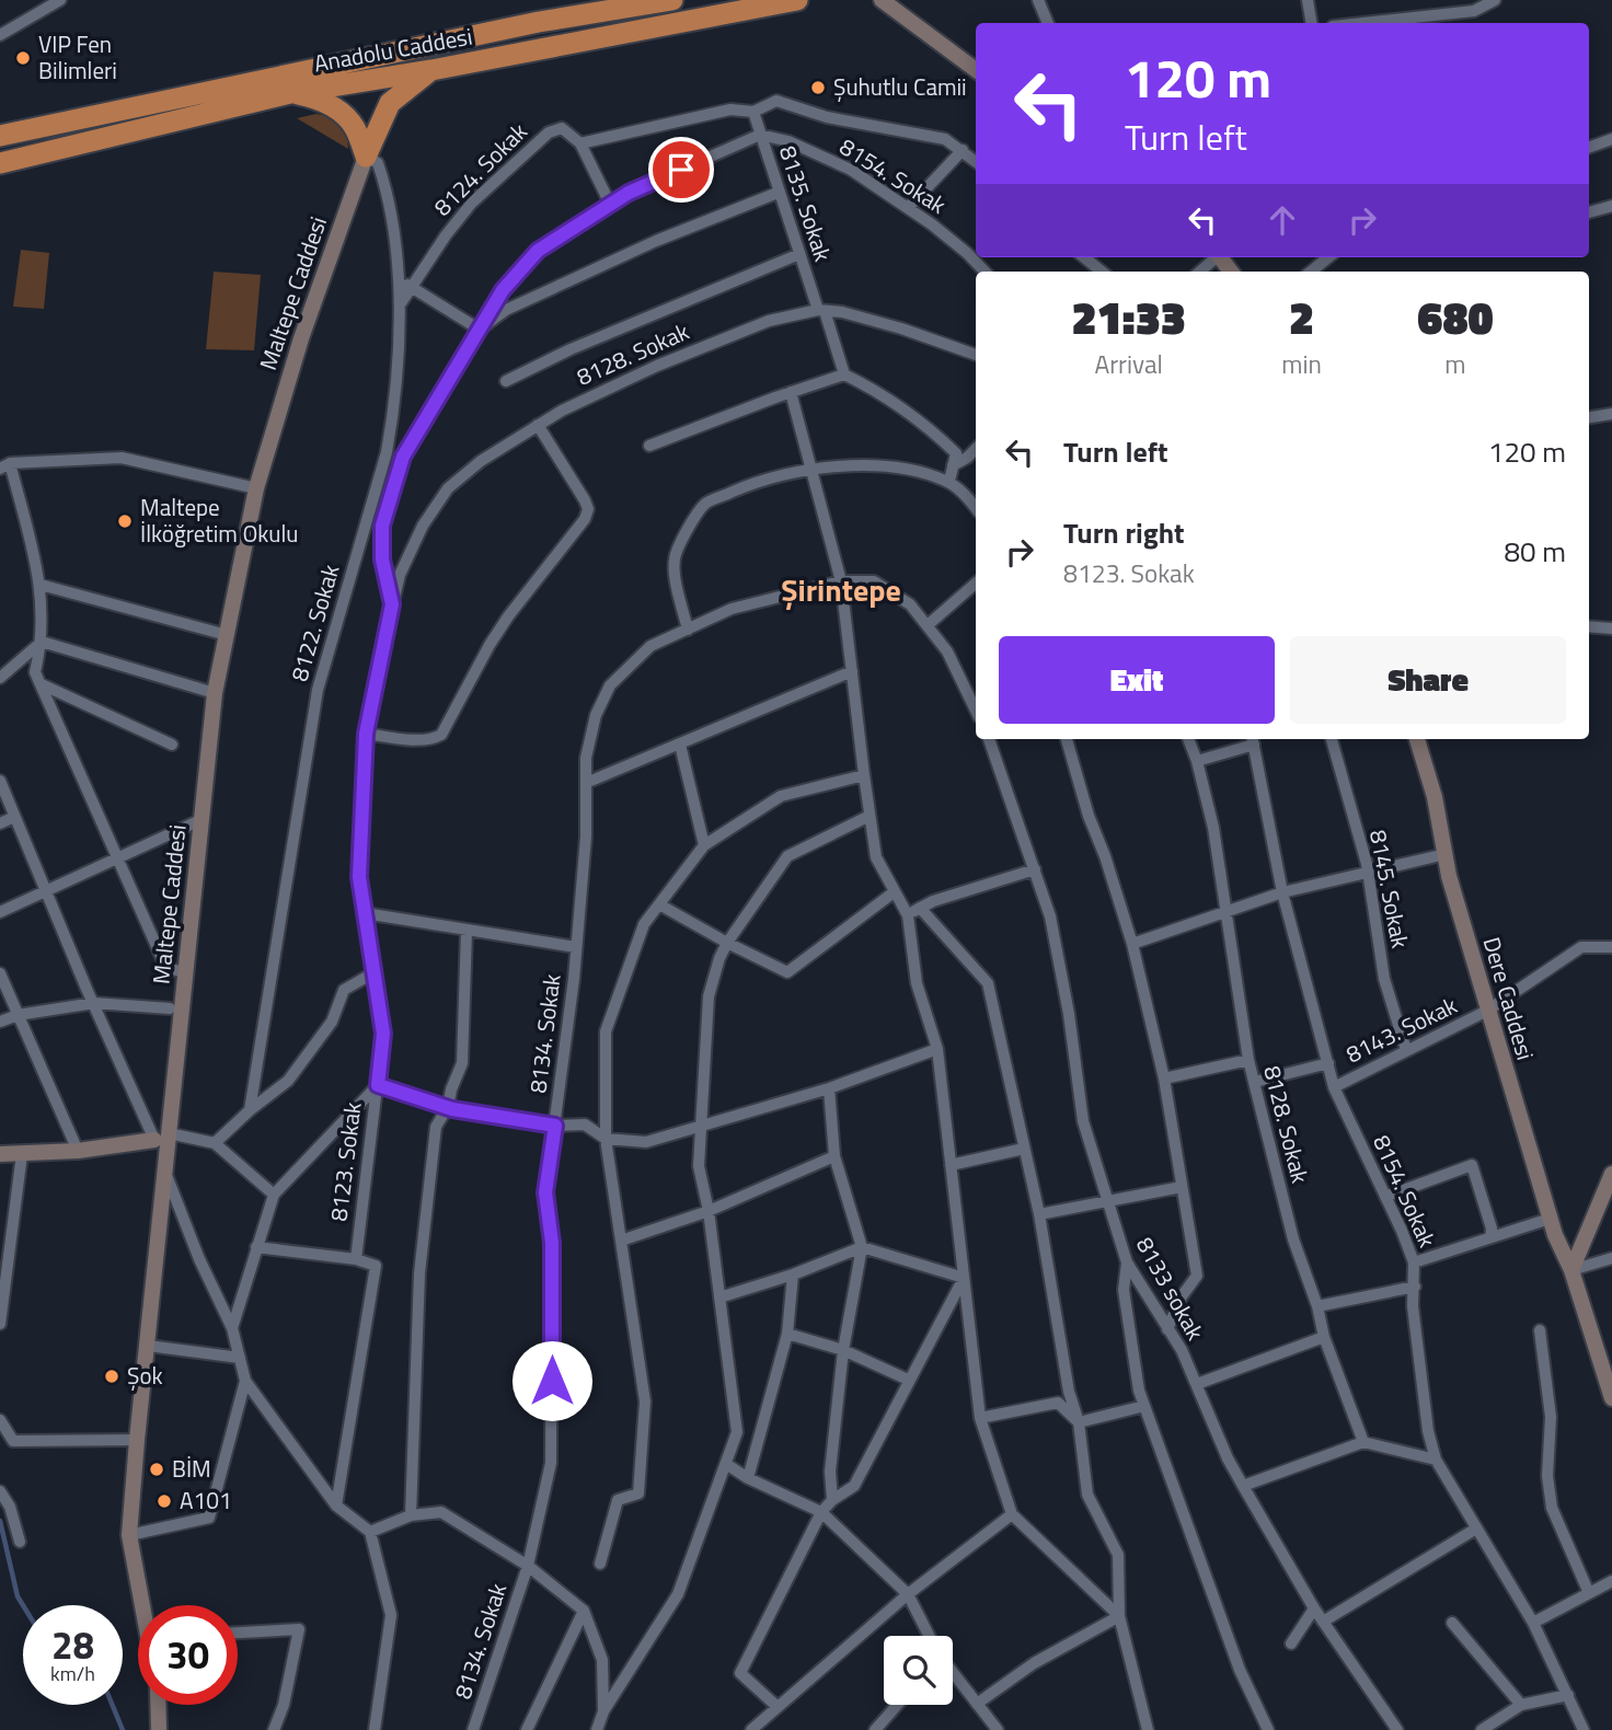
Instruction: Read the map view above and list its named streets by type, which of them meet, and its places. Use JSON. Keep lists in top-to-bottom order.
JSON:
{
  "streets": {
    "highway": ["Anadolu Caddesi"],
    "street": [
      "8124. Sokak",
      "8154. Sokak",
      "8135. Sokak",
      "Maltepe Caddesi",
      "8128. Sokak",
      "8122. Sokak",
      "8145. Sokak",
      "Dere Caddesi",
      "8143. Sokak",
      "8134. Sokak",
      "8123. Sokak",
      "8133 sokak"
    ]
  },
  "crossings": [
    ["8124. Sokak", "8122. Sokak"],
    ["8154. Sokak", "8135. Sokak"],
    ["8154. Sokak", "8143. Sokak"],
    ["8154. Sokak", "8123. Sokak"],
    ["8135. Sokak", "8128. Sokak"],
    ["8135. Sokak", "8123. Sokak"],
    ["Maltepe Caddesi", "8122. Sokak"],
    ["8128. Sokak", "8123. Sokak"],
    ["8145. Sokak", "8143. Sokak"],
    ["Dere Caddesi", "8143. Sokak"]
  ],
  "districts": ["Şirintepe"],
  "places": [
    "VIP Fen Bilimleri",
    "Şuhutlu Camii",
    "Maltepe İlköğretim Okulu",
    "Şok",
    "BİM",
    "A101"
  ],
  "page": {
    "turn": ["120 m", "Turn left"],
    "eta": [
      "21:33",
      "Arrival",
      "2",
      "min",
      "680",
      "m"
    ],
    "list": [
      {
        "name": "Turn left",
        "value": "120 m"
      },
      {
        "name": "Turn right",
        "note": "8123. Sokak",
        "value": "80 m"
      }
    ],
    "buttons": ["Exit", "Share"],
    "speed": "28 km/h",
    "limit": "30"
  }
}
